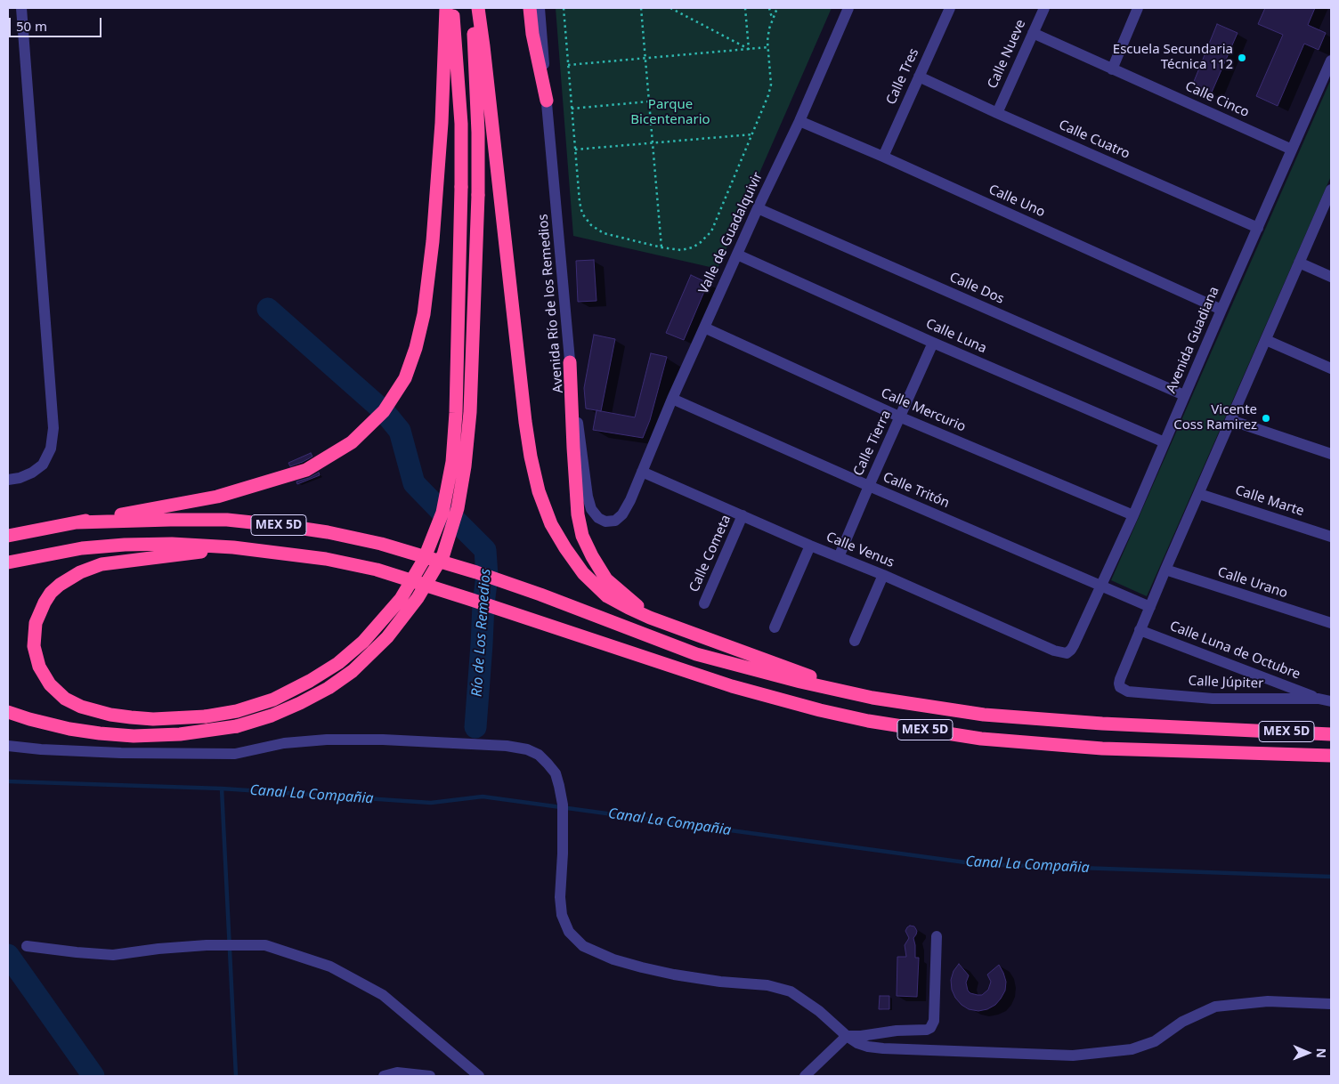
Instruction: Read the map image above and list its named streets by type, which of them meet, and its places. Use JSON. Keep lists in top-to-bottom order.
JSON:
{
  "streets": {
    "highway": ["MEX 5D"],
    "street": [
      "Calle Nueve",
      "Calle Tres",
      "Calle Cinco",
      "Calle Cuatro",
      "Calle Uno",
      "Valle de Guadalquivir",
      "Calle Dos",
      "Avenida Río de los Remedios",
      "Calle Luna",
      "Avenida Guadiana",
      "Calle Mercurio",
      "Calle Tierra",
      "Calle Tritón",
      "Calle Marte",
      "Calle Venus",
      "Calle Cometa",
      "Calle Urano",
      "Calle Luna de Octubre",
      "Calle Júpiter"
    ]
  },
  "crossings": [
    ["Calle Nueve", "Calle Cinco"],
    ["Calle Nueve", "Calle Cuatro"],
    ["Calle Tres", "Calle Cuatro"],
    ["Calle Tres", "Calle Uno"],
    ["Calle Cinco", "Avenida Guadiana"],
    ["Calle Cuatro", "Avenida Guadiana"],
    ["Calle Uno", "Valle de Guadalquivir"],
    ["Calle Uno", "Avenida Guadiana"],
    ["Valle de Guadalquivir", "Calle Dos"],
    ["Valle de Guadalquivir", "Avenida Río de los Remedios"],
    ["Valle de Guadalquivir", "Calle Luna"],
    ["Valle de Guadalquivir", "Calle Mercurio"],
    ["Valle de Guadalquivir", "Calle Tritón"],
    ["Valle de Guadalquivir", "Calle Venus"],
    ["Calle Dos", "Avenida Guadiana"],
    ["Avenida Río de los Remedios", "Calle Venus"],
    ["Calle Luna", "Avenida Guadiana"],
    ["Calle Luna", "Calle Tierra"],
    ["Avenida Guadiana", "Calle Mercurio"],
    ["Avenida Guadiana", "Calle Tritón"],
    ["Avenida Guadiana", "Calle Venus"],
    ["Calle Mercurio", "Calle Tierra"],
    ["Calle Tierra", "Calle Tritón"],
    ["Calle Tierra", "Calle Venus"],
    ["Calle Venus", "Calle Cometa"],
    ["Calle Luna de Octubre", "Calle Júpiter"]
  ],
  "water": ["Río de Los Remedios", "Canal La Compañia"],
  "parks": ["Parque Bicentenario"],
  "places": ["Escuela Secundaria Técnica 112", "Vicente Coss Ramirez"],
  "scale_bar": "50 m",
  "north": "right"
}
